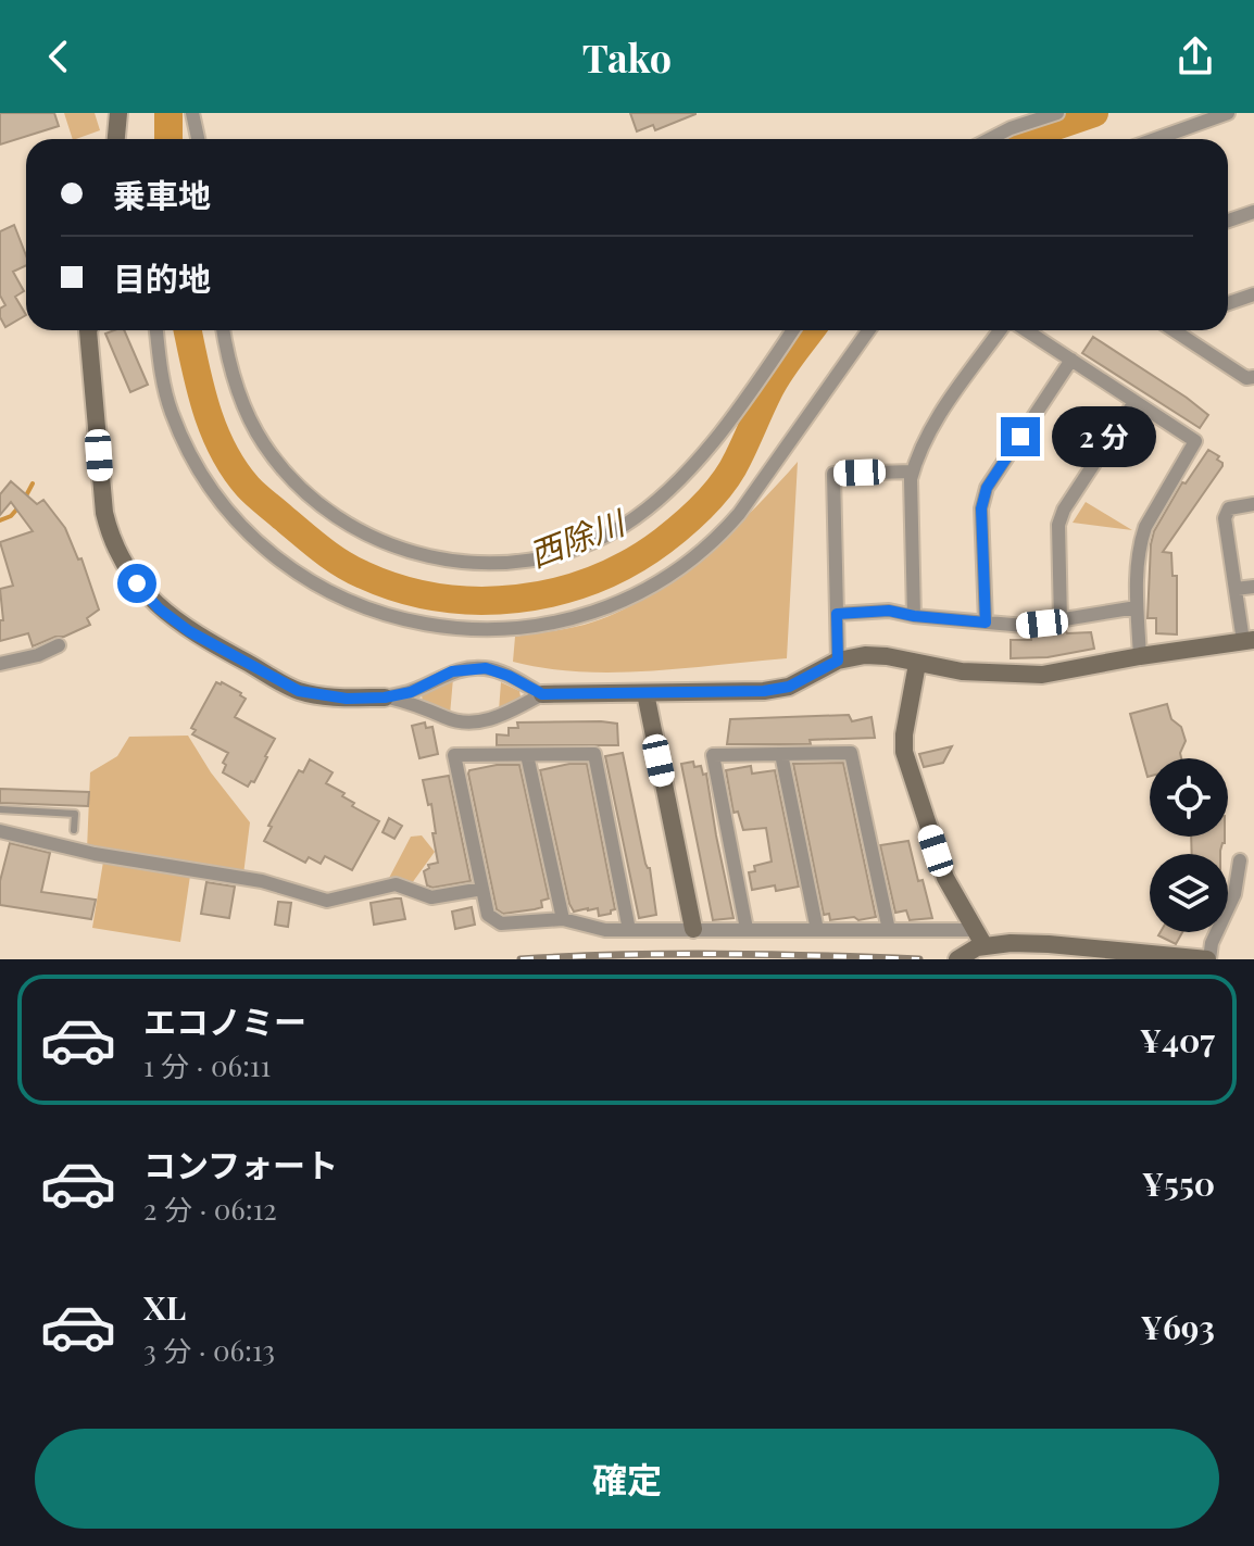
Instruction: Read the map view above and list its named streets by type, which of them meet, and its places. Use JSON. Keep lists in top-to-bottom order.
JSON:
{
  "water": ["西除川"],
  "page": {
    "header": "Tako",
    "banner": ["乗車地", "目的地"],
    "bubble": "2 分",
    "list": [
      {
        "name": "エコノミー",
        "note": "1 分 · 06:11",
        "value": "¥407"
      },
      {
        "name": "コンフォート",
        "note": "2 分 · 06:12",
        "value": "¥550"
      },
      {
        "name": "XL",
        "note": "3 分 · 06:13",
        "value": "¥693"
      }
    ],
    "buttons": "確定"
  }
}
